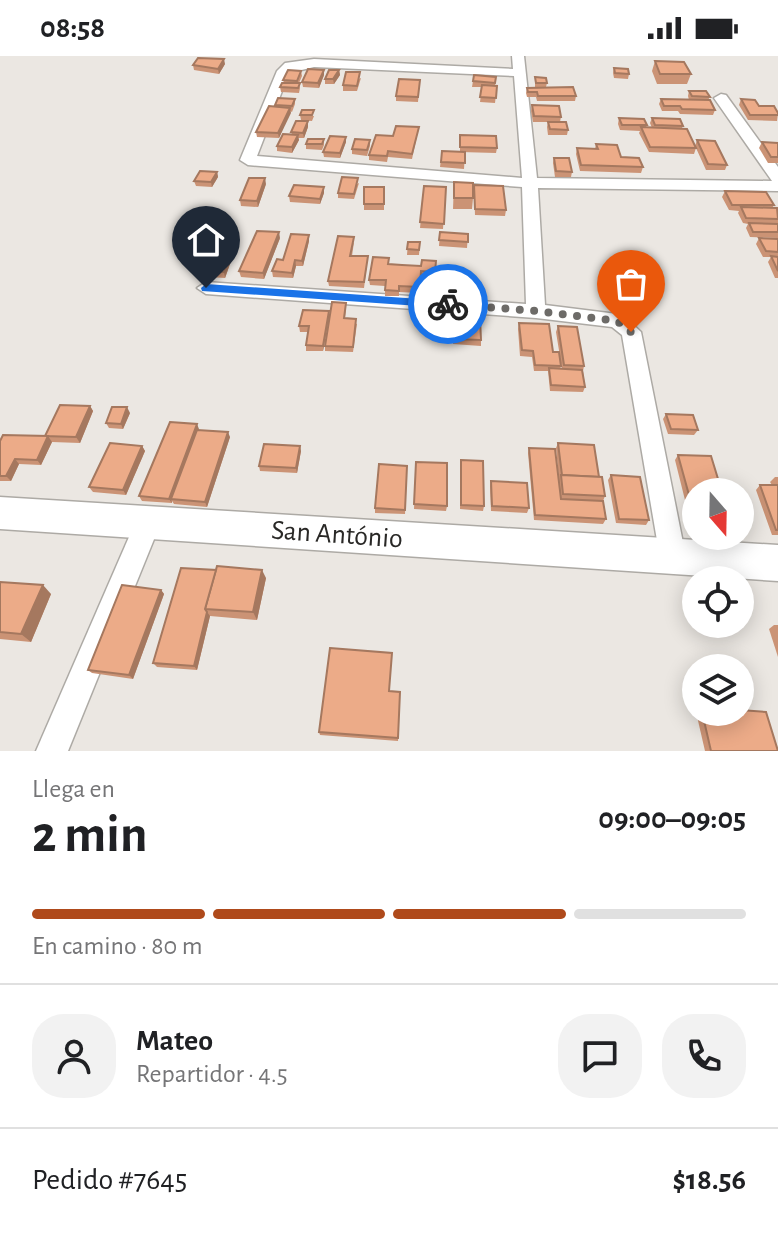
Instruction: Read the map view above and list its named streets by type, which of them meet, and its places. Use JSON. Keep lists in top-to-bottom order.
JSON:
{
  "streets": {
    "street": ["San António"]
  },
  "north": "bottom",
  "page": {
    "status": "08:58",
    "heading": ["2 min", "Llega en", "09:00–09:05"],
    "panel": [
      "Mateo",
      "Repartidor · 4.5",
      "Pedido #7645",
      "$18.56"
    ],
    "bar": "En camino · 80 m"
  }
}
